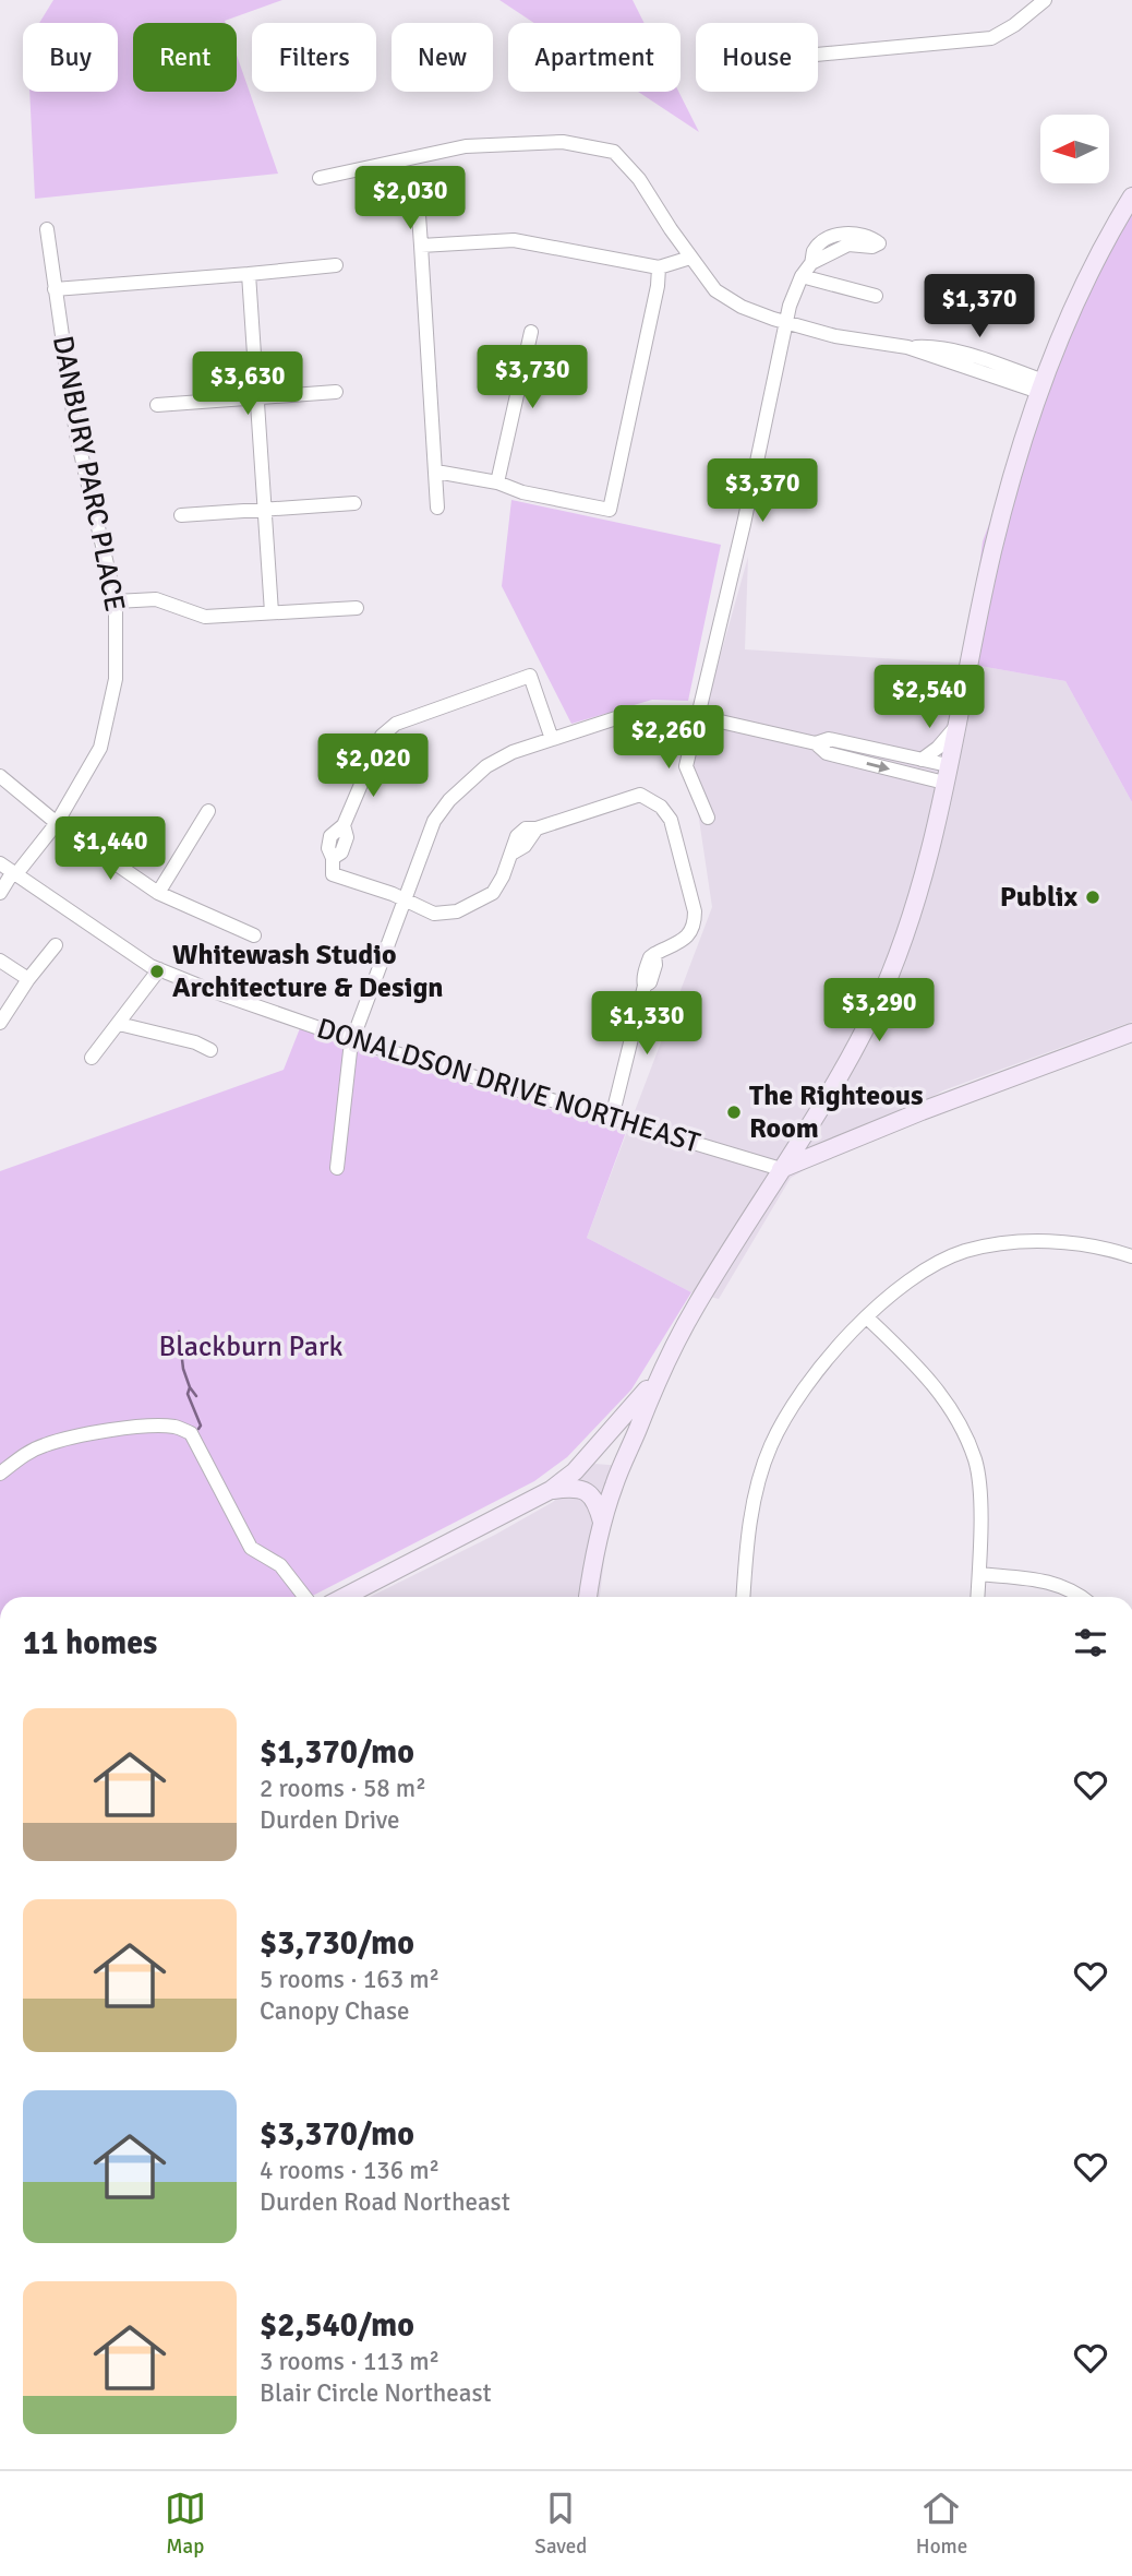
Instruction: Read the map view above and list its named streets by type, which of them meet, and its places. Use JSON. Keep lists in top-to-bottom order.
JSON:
{
  "streets": {
    "street": ["DANBURY PARC PLACE", "DONALDSON DRIVE NORTHEAST"]
  },
  "crossings": [
    ["DANBURY PARC PLACE", "DONALDSON DRIVE NORTHEAST"]
  ],
  "parks": ["Blackburn Park"],
  "places": ["Publix", "Whitewash Studio Architecture & Design", "The Righteous Room"],
  "north": "left",
  "page": {
    "chip": [
      "Buy",
      "Rent",
      "Filters",
      "New",
      "Apartment",
      "House"
    ],
    "price": [
      "$2,030",
      "$1,370",
      "$3,730",
      "$3,630",
      "$3,370",
      "$2,540",
      "$2,260",
      "$2,020",
      "$1,440",
      "$3,290",
      "$1,330"
    ],
    "heading": "11 homes",
    "list": [
      {
        "name": "$1,370/mo",
        "note": "2 rooms · 58 m² · Durden Drive"
      },
      {
        "name": "$3,730/mo",
        "note": "5 rooms · 163 m² · Canopy Chase"
      },
      {
        "name": "$3,370/mo",
        "note": "4 rooms · 136 m² · Durden Road Northeast"
      },
      {
        "name": "$2,540/mo",
        "note": "3 rooms · 113 m² · Blair Circle Northeast"
      }
    ],
    "tabs": ["Map", "Saved", "Home"]
  }
}
